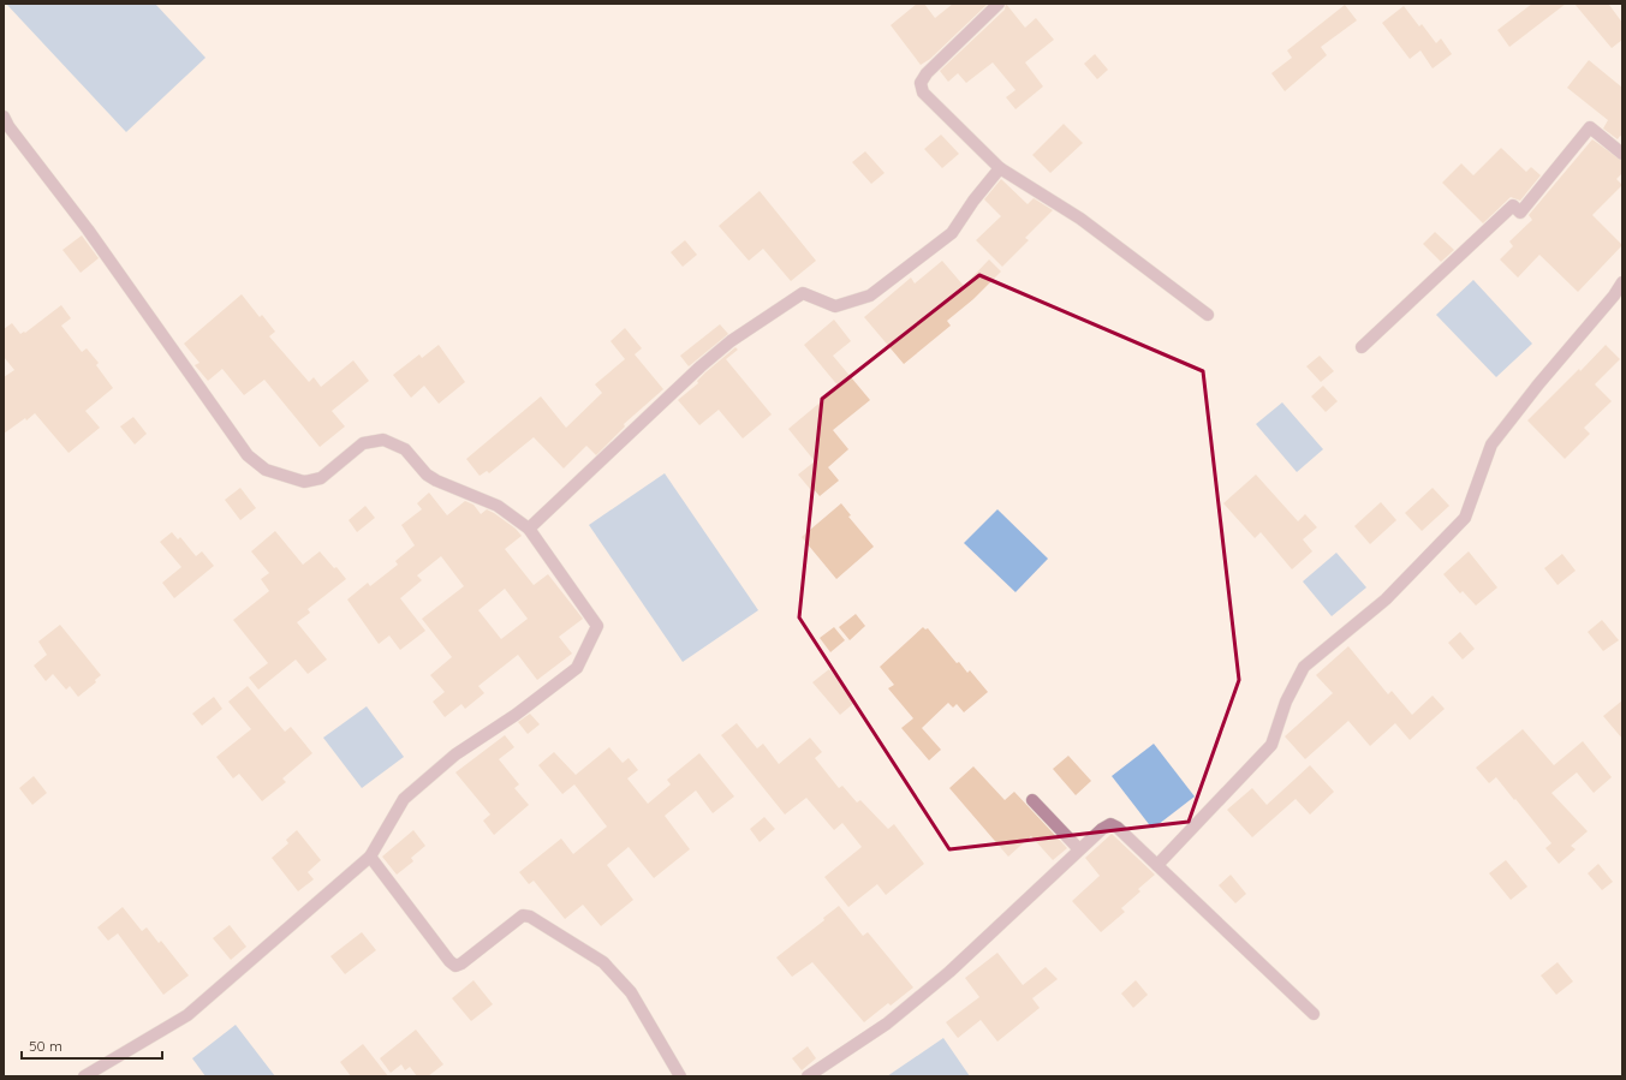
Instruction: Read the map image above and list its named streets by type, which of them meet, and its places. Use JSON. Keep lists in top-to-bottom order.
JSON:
{
  "scale_bar": "50 m"
}
